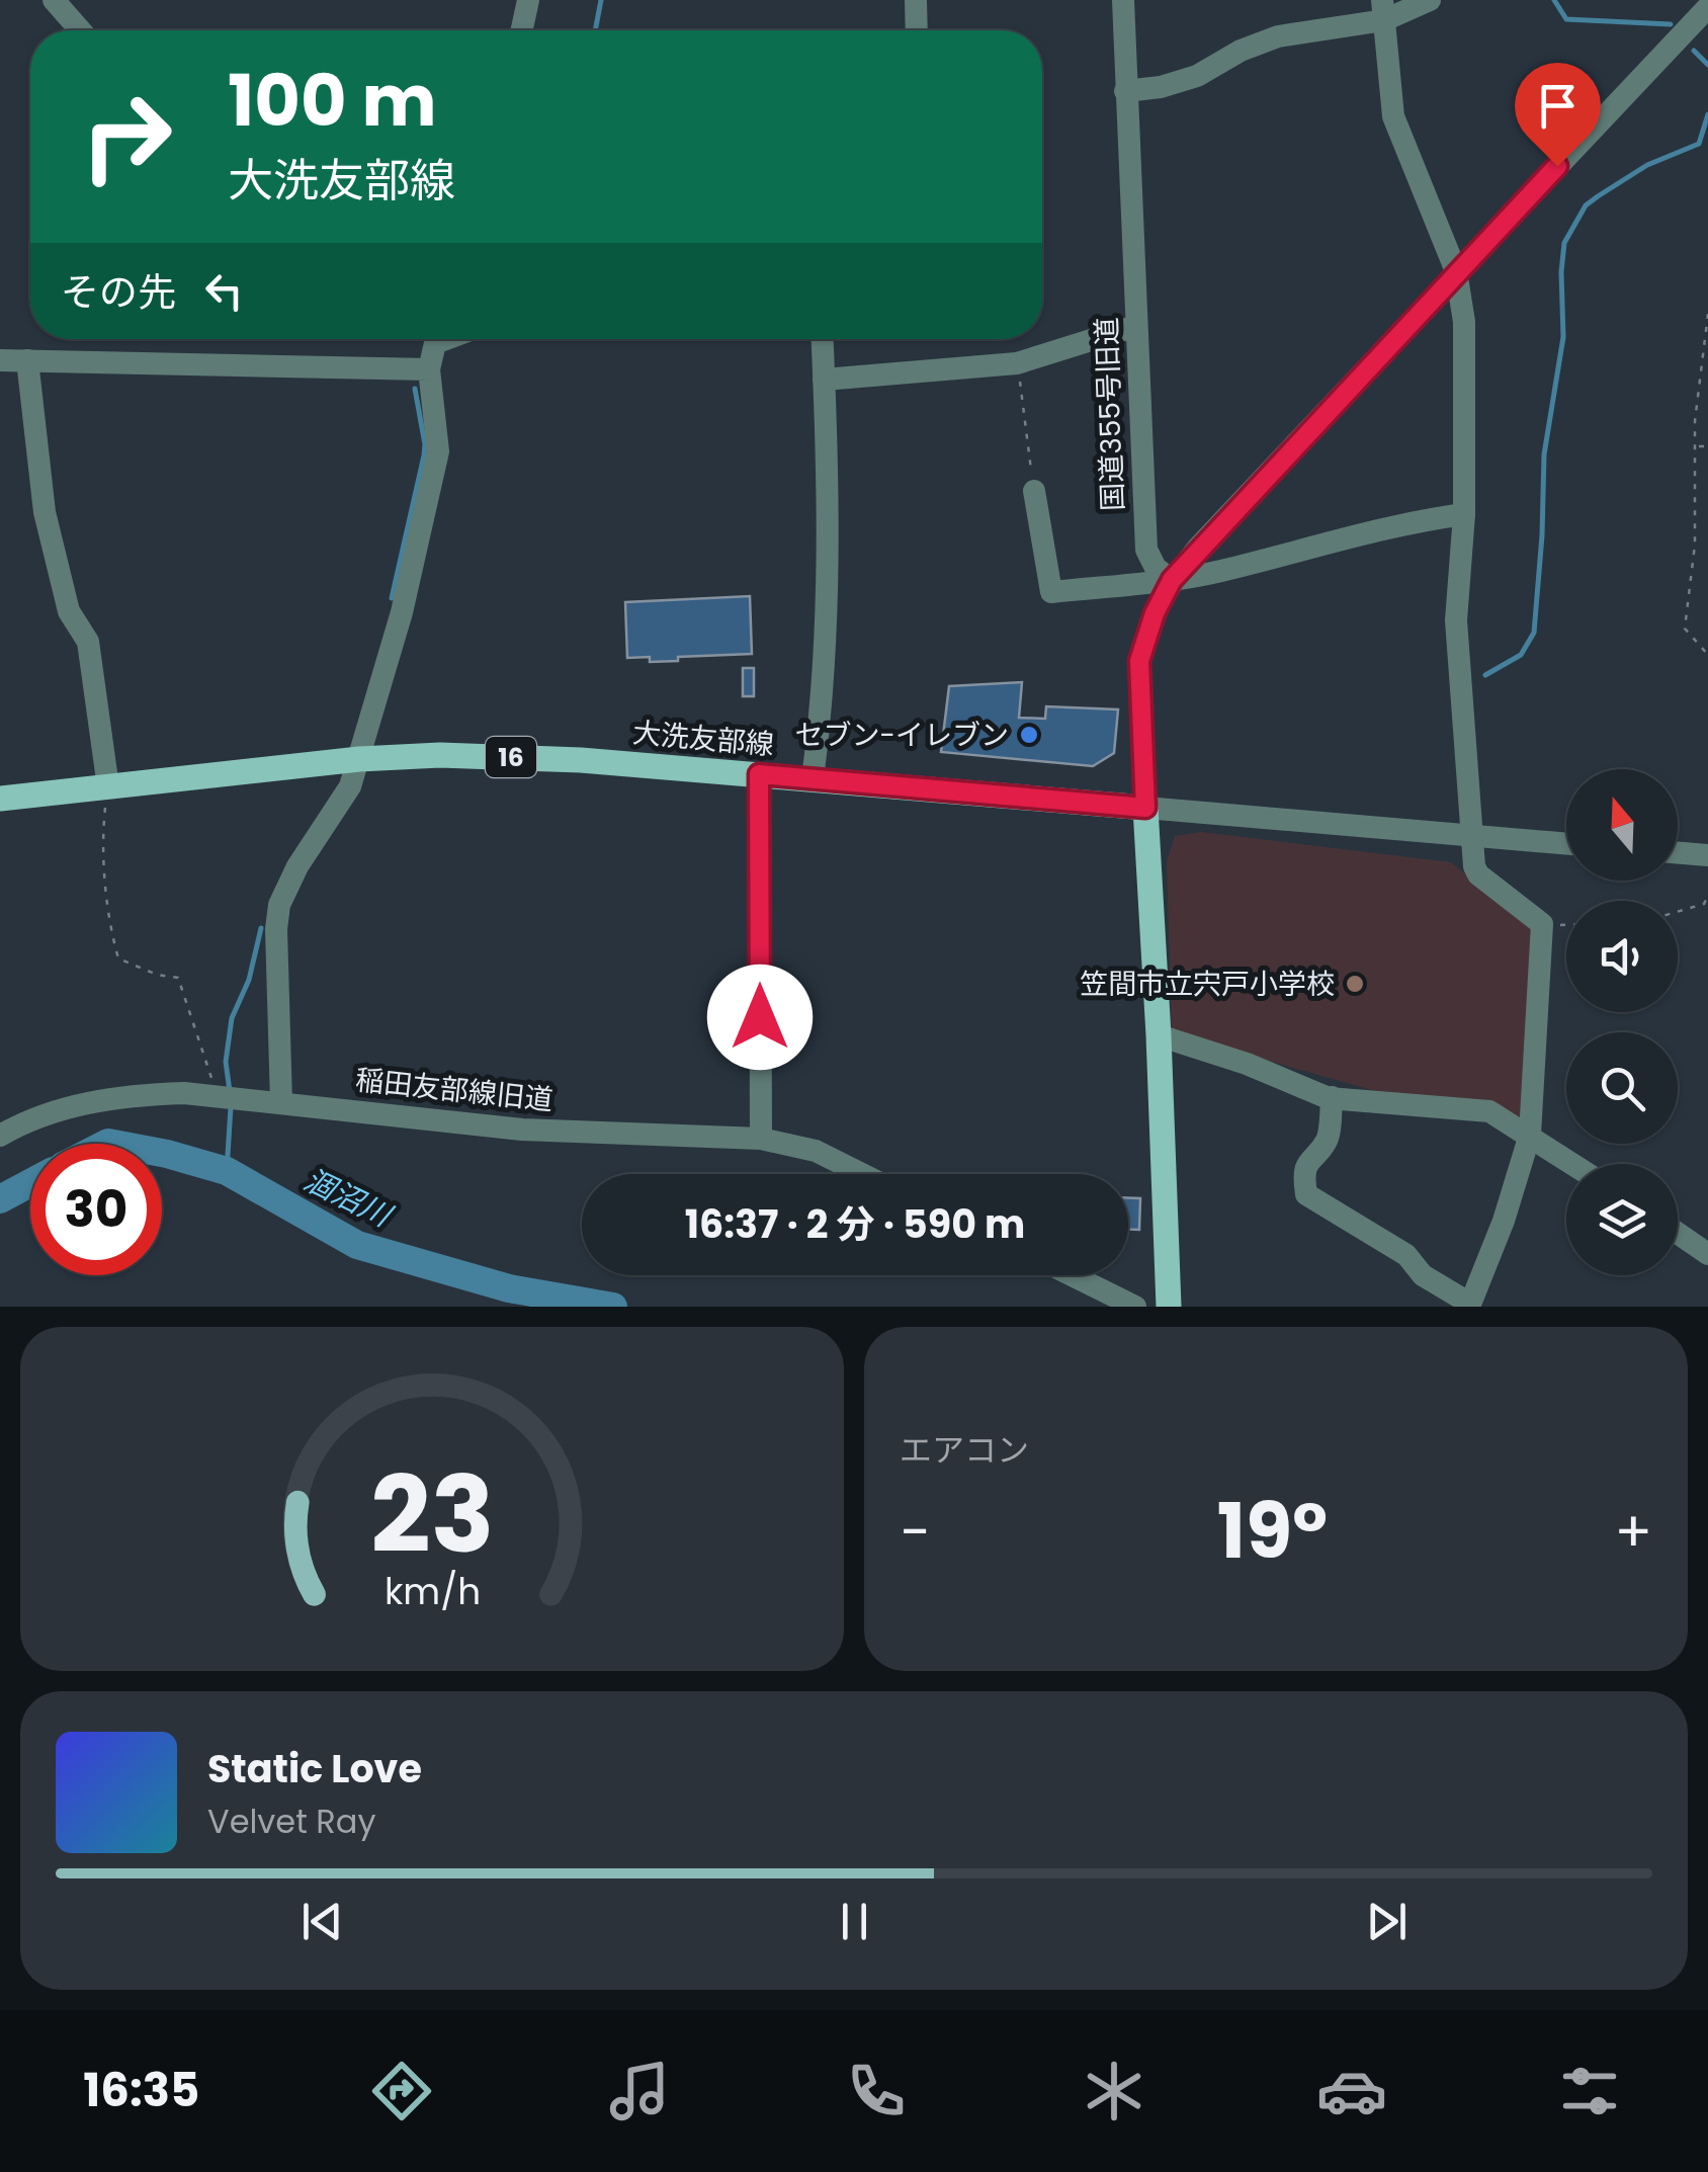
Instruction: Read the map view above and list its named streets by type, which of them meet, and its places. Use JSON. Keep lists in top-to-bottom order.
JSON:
{
  "streets": {
    "main road": ["大洗友部線", "16"],
    "street": ["国道355号旧道", "稲田友部線旧道"]
  },
  "water": ["涸沼川"],
  "places": ["セブン-イレブン", "笠間市立宍戸小学校"],
  "north": "top",
  "page": {
    "turn": ["100 m", "大洗友部線"],
    "then": "その先",
    "limit": "30",
    "trip": "16:37 · 2 分 · 590 m",
    "tile": "エアコン",
    "heat": ["−", "19°", "+"],
    "song": ["Static Love", "Velvet Ray"],
    "tabs": "16:35",
    "gauge": ["23", "km/h"]
  }
}
